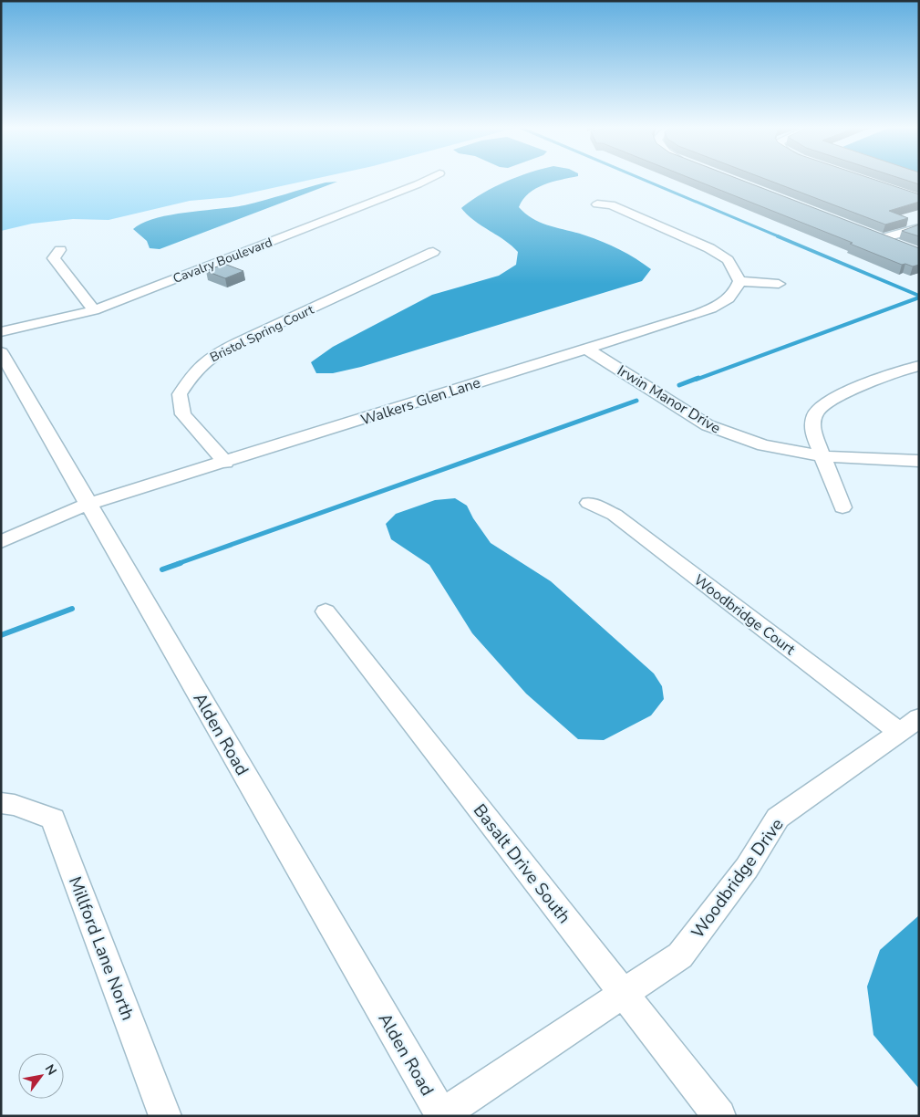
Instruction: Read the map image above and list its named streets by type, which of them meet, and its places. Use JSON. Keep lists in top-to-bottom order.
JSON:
{
  "streets": {
    "street": [
      "Cavalry Boulevard",
      "Bristol Spring Court",
      "Irwin Manor Drive",
      "Walkers Glen Lane",
      "Woodbridge Court",
      "Alden Road",
      "Basalt Drive South",
      "Woodbridge Drive",
      "Millford Lane North"
    ]
  },
  "crossings": [
    ["Bristol Spring Court", "Walkers Glen Lane"],
    ["Irwin Manor Drive", "Walkers Glen Lane"],
    ["Walkers Glen Lane", "Alden Road"],
    ["Woodbridge Court", "Woodbridge Drive"],
    ["Alden Road", "Woodbridge Drive"],
    ["Basalt Drive South", "Woodbridge Drive"]
  ],
  "north": "top right"
}
